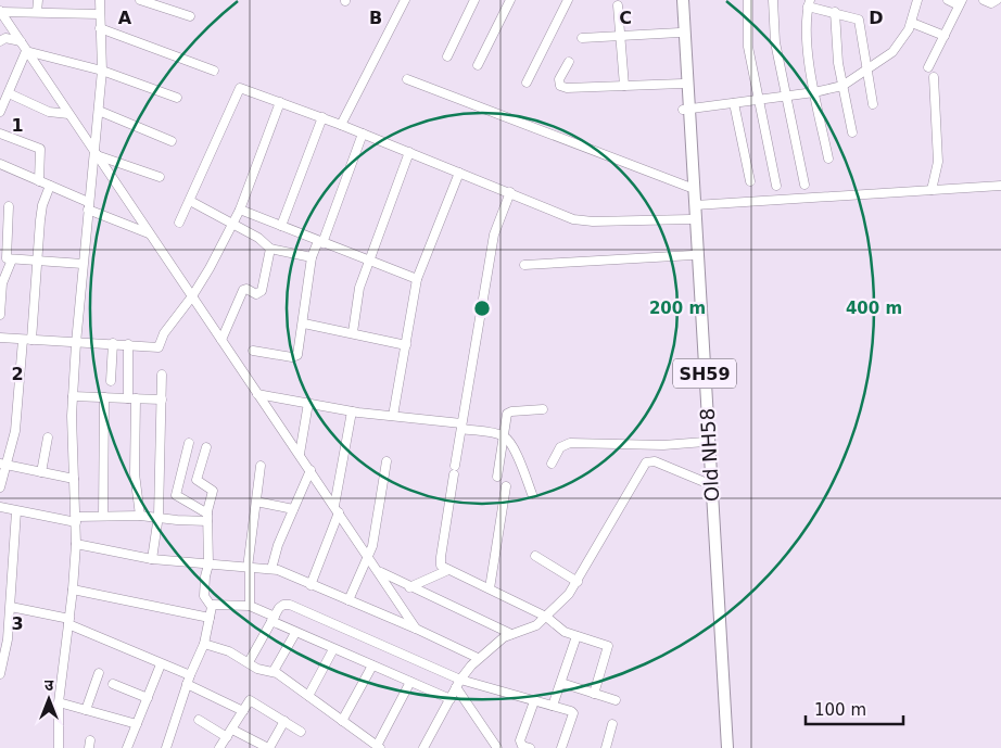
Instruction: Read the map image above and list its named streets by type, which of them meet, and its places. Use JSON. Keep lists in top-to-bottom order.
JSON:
{
  "streets": {
    "main road": ["SH59", "Old NH58"]
  },
  "scale_bar": "100 m",
  "north": "top",
  "grid": {
    "columns": [
      "A",
      "B",
      "C",
      "D"
    ],
    "rows": ["1", "2", "3"]
  },
  "rings": ["200 m", "400 m"]
}
